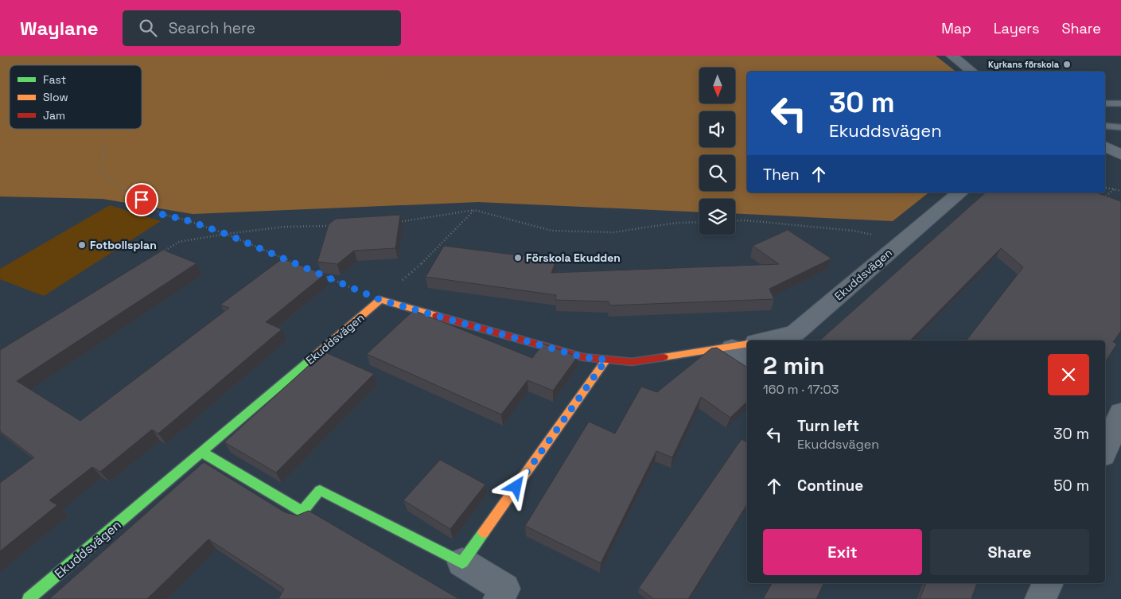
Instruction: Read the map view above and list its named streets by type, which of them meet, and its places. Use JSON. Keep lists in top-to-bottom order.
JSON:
{
  "streets": {
    "street": ["Ekuddsvägen"]
  },
  "places": ["Kyrkans förskola", "Fotbollsplan", "Förskola Ekudden"],
  "legend": ["Fast", "Slow", "Jam"],
  "north": "bottom",
  "page": {
    "header": "Waylane",
    "search": "Search here",
    "nav": ["Map", "Layers", "Share"],
    "turn": ["30 m", "Ekuddsvägen"],
    "then": "Then",
    "heading": ["2 min", "160 m · 17:03"],
    "list": [
      {
        "name": "Turn left",
        "note": "Ekuddsvägen",
        "value": "30 m"
      },
      {
        "name": "Continue",
        "value": "50 m"
      }
    ],
    "buttons": ["Exit", "Share"]
  }
}
